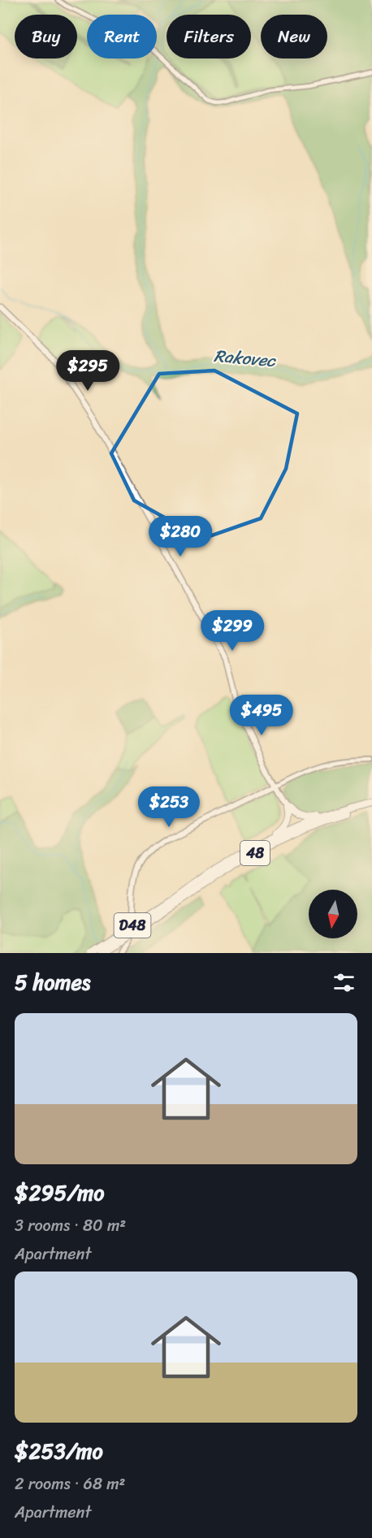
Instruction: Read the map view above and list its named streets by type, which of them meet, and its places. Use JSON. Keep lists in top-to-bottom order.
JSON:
{
  "streets": {
    "highway": ["48", "D48"]
  },
  "crossings": [
    ["48", "D48"]
  ],
  "water": ["Rakovec"],
  "north": "bottom",
  "page": {
    "chip": [
      "Buy",
      "Rent",
      "Filters",
      "New"
    ],
    "price": [
      "$295",
      "$280",
      "$299",
      "$495",
      "$253"
    ],
    "heading": "5 homes",
    "list": [
      {
        "name": "$295/mo",
        "note": "3 rooms · 80 m² · Apartment"
      },
      {
        "name": "$253/mo",
        "note": "2 rooms · 68 m² · Apartment"
      }
    ]
  }
}
